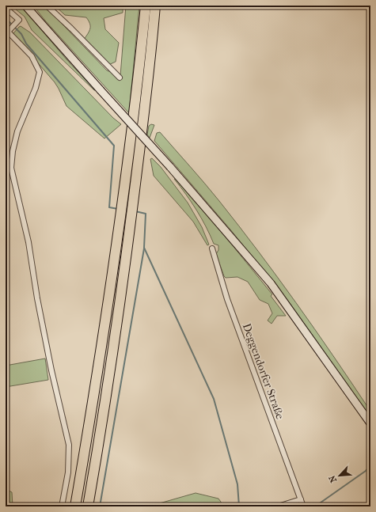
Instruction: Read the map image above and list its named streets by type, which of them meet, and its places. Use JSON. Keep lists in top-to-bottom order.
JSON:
{
  "streets": {
    "street": ["Deggendorfer Straße"]
  },
  "north": "bottom left"
}
